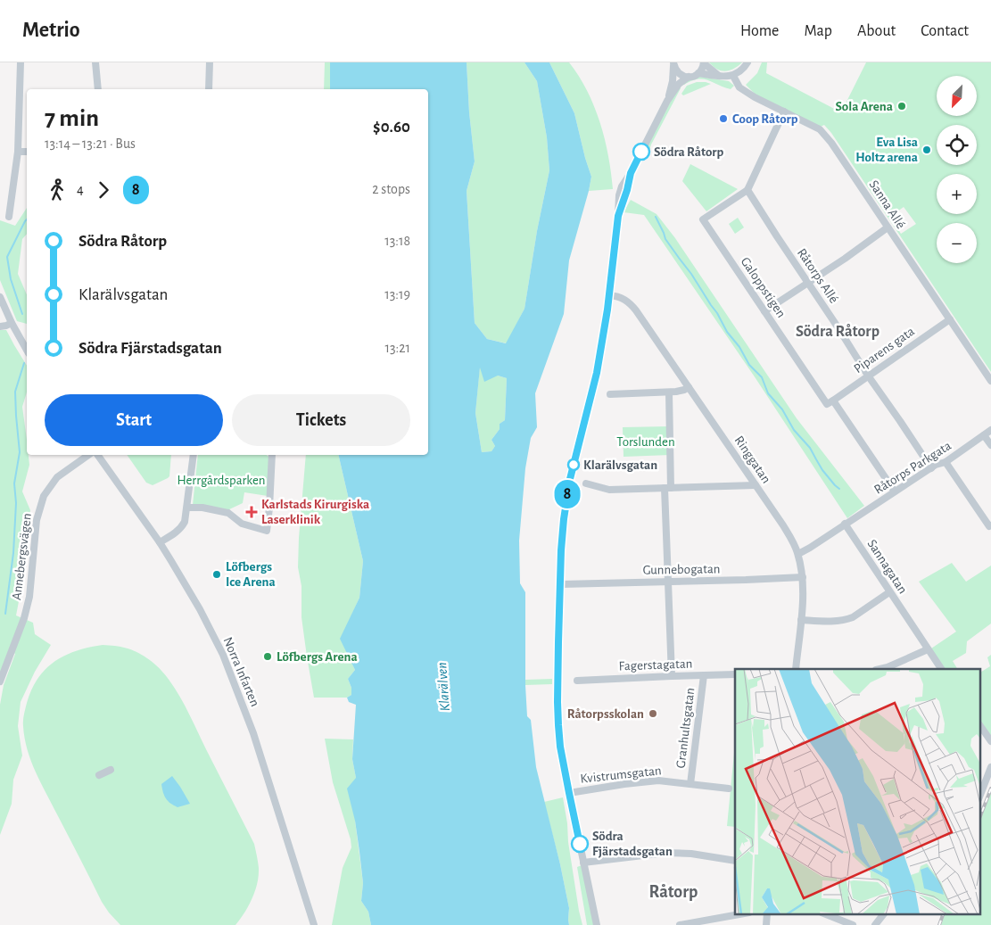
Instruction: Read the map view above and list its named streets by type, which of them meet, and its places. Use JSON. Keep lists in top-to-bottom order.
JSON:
{
  "streets": {
    "street": [
      "Sanna Allé",
      "Råtorps Allé",
      "Galoppstigen",
      "Piparens gata",
      "Ringgatan",
      "Råtorps Parkgata",
      "Annebergsvägen",
      "Sannagatan",
      "Gunnebogatan",
      "Fagerstagatan",
      "Norra Infarten",
      "Granhultsgatan",
      "Kvistrumsgatan"
    ]
  },
  "crossings": [
    ["Sanna Allé", "Piparens gata"],
    ["Råtorps Allé", "Galoppstigen"],
    ["Råtorps Allé", "Piparens gata"],
    ["Råtorps Allé", "Råtorps Parkgata"],
    ["Galoppstigen", "Piparens gata"],
    ["Galoppstigen", "Råtorps Parkgata"],
    ["Ringgatan", "Gunnebogatan"],
    ["Råtorps Parkgata", "Sannagatan"],
    ["Fagerstagatan", "Granhultsgatan"],
    ["Granhultsgatan", "Kvistrumsgatan"]
  ],
  "districts": ["Södra Råtorp", "Råtorp"],
  "water": ["Klarälven"],
  "parks": ["Torslunden", "Herrgårdsparken"],
  "places": {
    "other": [
      "Sola Arena",
      "Coop Råtorp",
      "Eva Lisa Holtz arena",
      "Södra Råtorp",
      "Klarälvsgatan",
      "Löfbergs Ice Arena",
      "Löfbergs Arena",
      "Råtorpsskolan",
      "Södra Fjärstadsgatan"
    ],
    "health": ["Karlstads Kirurgiska Laserklinik"]
  },
  "lines": ["bus line 8"],
  "north": "bottom left",
  "page": {
    "header": "Metrio",
    "nav": [
      "Home",
      "Map",
      "About",
      "Contact"
    ],
    "on_map": "8",
    "map_buttons": ["+", "−"],
    "heading": ["7 min", "13:14 – 13:21 · Bus", "$0.60"],
    "legs": ["4", "8", "2 stops"],
    "list": [
      {
        "name": "Södra Råtorp",
        "value": "13:18"
      },
      {
        "name": "Klarälvsgatan",
        "value": "13:19"
      },
      {
        "name": "Södra Fjärstadsgatan",
        "value": "13:21"
      }
    ],
    "buttons": ["Start", "Tickets"]
  }
}
